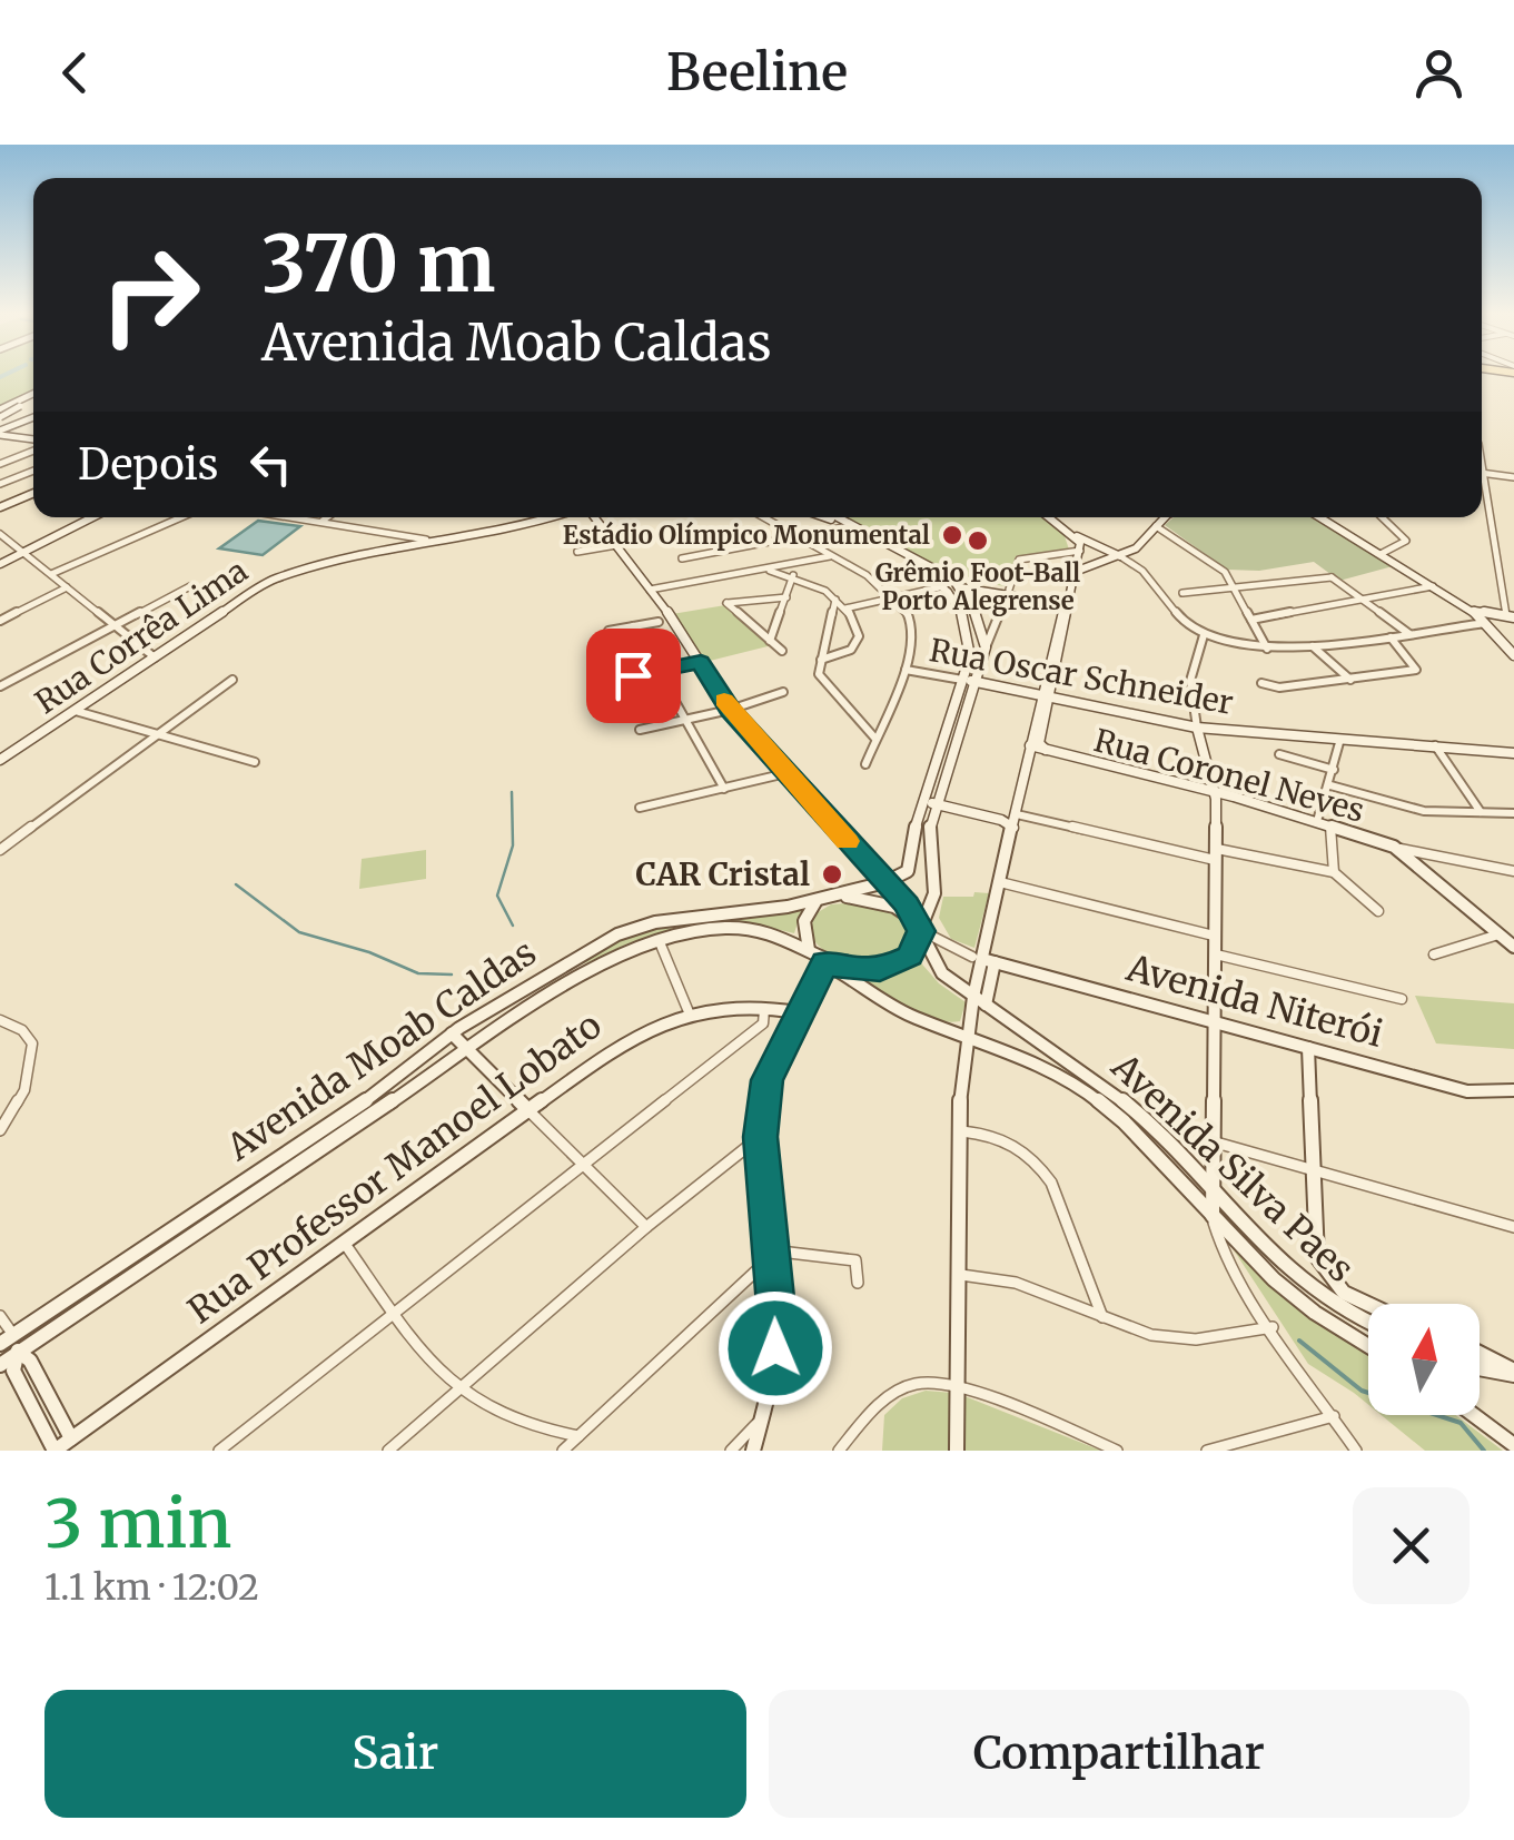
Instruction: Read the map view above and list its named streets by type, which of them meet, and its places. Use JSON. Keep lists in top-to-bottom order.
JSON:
{
  "streets": {
    "main road": ["Avenida Niterói", "Avenida Moab Caldas"],
    "street": [
      "Rua Corrêa Lima",
      "Rua Oscar Schneider",
      "Rua Coronel Neves",
      "Rua Professor Manoel Lobato",
      "Avenida Silva Paes"
    ]
  },
  "crossings": [
    ["Avenida Niterói", "Avenida Moab Caldas"],
    ["Avenida Niterói", "Avenida Silva Paes"],
    ["Avenida Moab Caldas", "Avenida Silva Paes"]
  ],
  "places": ["Estádio Olímpico Monumental", "Grêmio Foot-Ball Porto Alegrense", "CAR Cristal"],
  "north": "top",
  "page": {
    "header": "Beeline",
    "turn": ["370 m", "Avenida Moab Caldas"],
    "then": "Depois",
    "heading": ["3 min", "1.1 km · 12:02"],
    "buttons": ["Sair", "Compartilhar"]
  }
}
